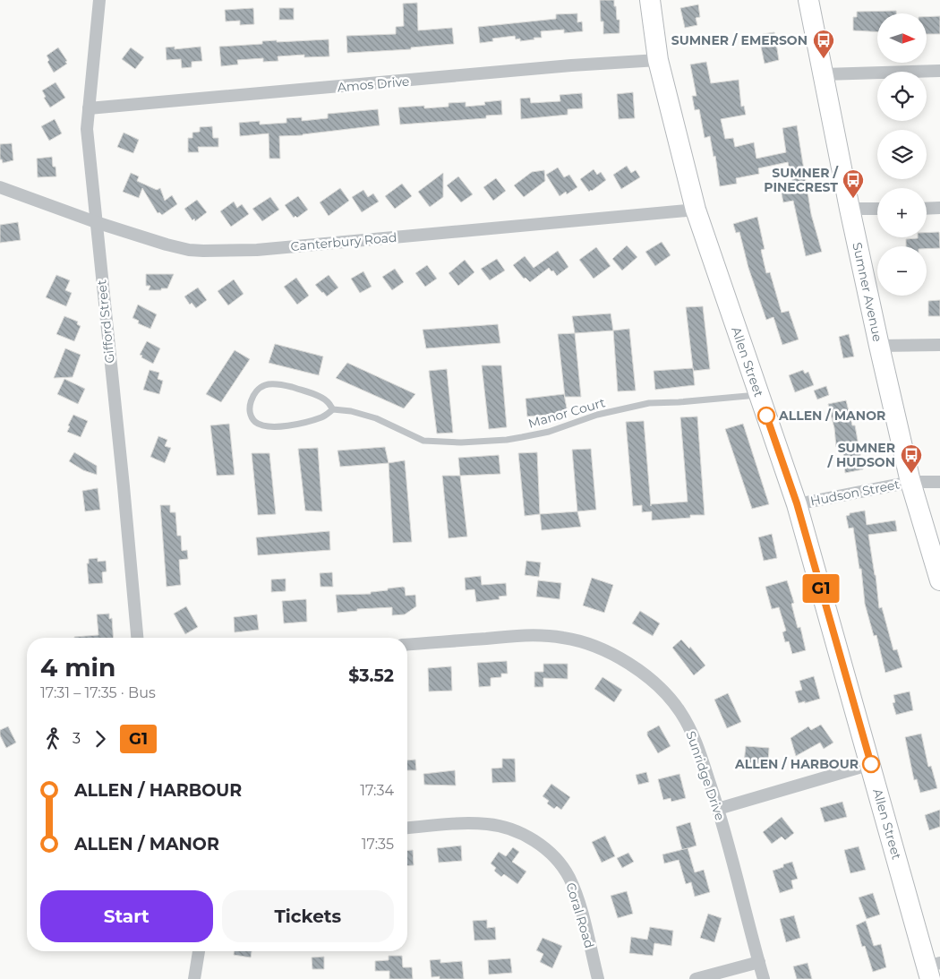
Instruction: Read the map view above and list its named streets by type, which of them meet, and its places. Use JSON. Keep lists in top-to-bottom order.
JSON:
{
  "streets": {
    "main road": ["Sumner Avenue", "Allen Street"],
    "street": [
      "Amos Drive",
      "Canterbury Road",
      "Gifford Street",
      "Hudson Street",
      "Sunridge Drive",
      "Coral Road"
    ],
    "lane": ["Manor Court"]
  },
  "crossings": [
    ["Amos Drive", "Gifford Street"],
    ["Amos Drive", "Allen Street"],
    ["Canterbury Road", "Gifford Street"],
    ["Canterbury Road", "Allen Street"],
    ["Sumner Avenue", "Hudson Street"],
    ["Allen Street", "Manor Court"],
    ["Allen Street", "Hudson Street"]
  ],
  "places": {
    "bus stop": ["SUMNER / EMERSON", "SUMNER / PINECREST", "SUMNER / HUDSON"],
    "other": ["ALLEN / MANOR", "ALLEN / HARBOUR"]
  },
  "lines": ["bus line G1"],
  "north": "right",
  "page": {
    "on_map": "G1",
    "map_buttons": ["+", "−"],
    "heading": ["4 min", "17:31 – 17:35 · Bus", "$3.52"],
    "legs": ["3", "G1"],
    "list": [
      {
        "name": "ALLEN / HARBOUR",
        "value": "17:34"
      },
      {
        "name": "ALLEN / MANOR",
        "value": "17:35"
      }
    ],
    "buttons": ["Start", "Tickets"]
  }
}
